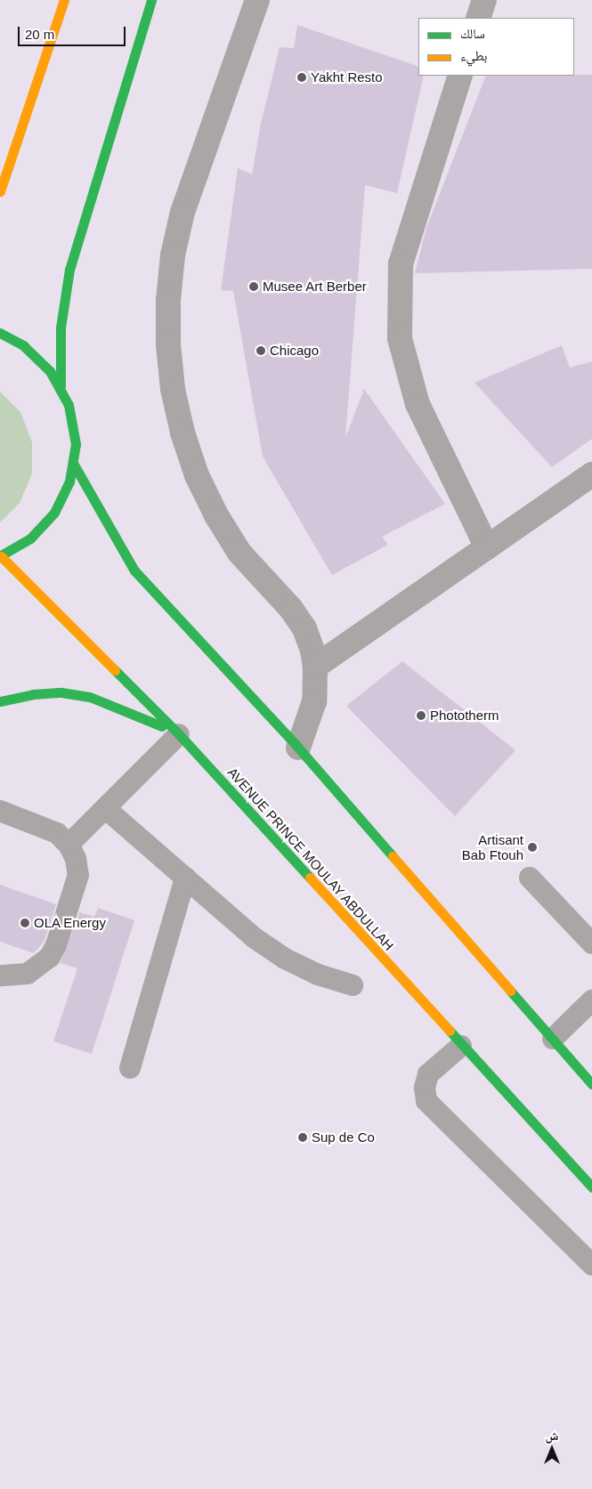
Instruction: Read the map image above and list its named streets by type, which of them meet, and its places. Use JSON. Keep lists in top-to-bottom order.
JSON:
{
  "streets": {
    "main road": ["AVENUE PRINCE MOULAY ABDULLAH"]
  },
  "places": [
    "Yakht Resto",
    "Musee Art Berber",
    "Chicago",
    "Phototherm",
    "Artisant Bab Ftouh",
    "OLA Energy",
    "Sup de Co"
  ],
  "legend": ["سالك", "بطيء"],
  "scale_bar": "20 m",
  "north": "top"
}
